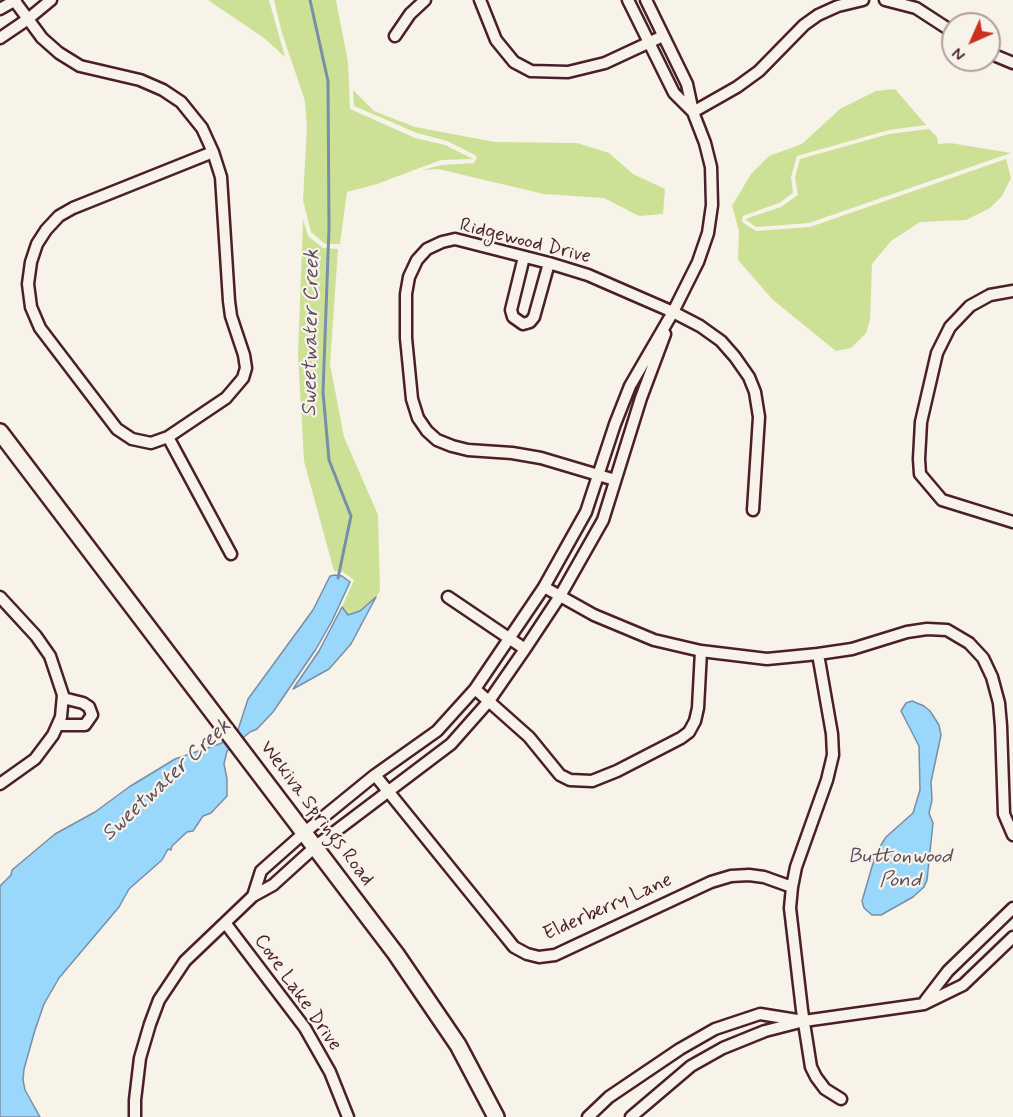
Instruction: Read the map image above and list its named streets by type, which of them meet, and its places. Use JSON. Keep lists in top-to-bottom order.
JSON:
{
  "streets": {
    "main road": ["Wekiva Springs Road"],
    "street": ["Ridgewood Drive", "Elderberry Lane", "Cove Lake Drive"]
  },
  "water": ["Sweetwater Creek", "Buttonwood Pond"],
  "north": "bottom left"
}
